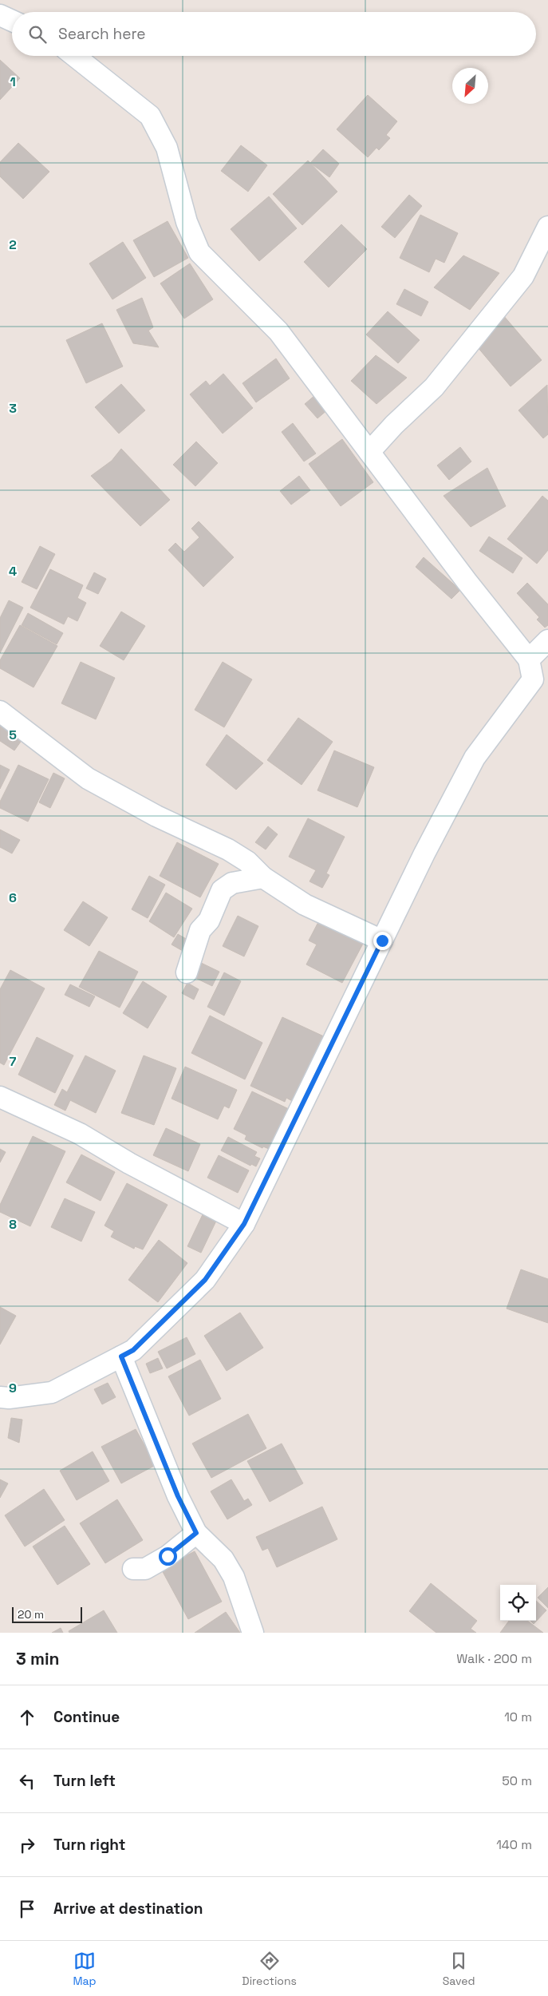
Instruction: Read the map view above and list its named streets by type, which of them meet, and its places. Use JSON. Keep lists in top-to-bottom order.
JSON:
{
  "scale_bar": "20 m",
  "north": "bottom left",
  "page": {
    "search": "Search here",
    "scale": "20 m",
    "heading": ["3 min", "Walk · 200 m"],
    "list": [
      ["Continue", "10 m"],
      ["Turn left", "50 m"],
      ["Turn right", "140 m"],
      "Arrive at destination"
    ],
    "nav": ["Map", "Directions", "Saved"]
  },
  "grid": {
    "rows": [
      "1",
      "2",
      "3",
      "4",
      "5",
      "6",
      "7",
      "8",
      "9"
    ]
  }
}
